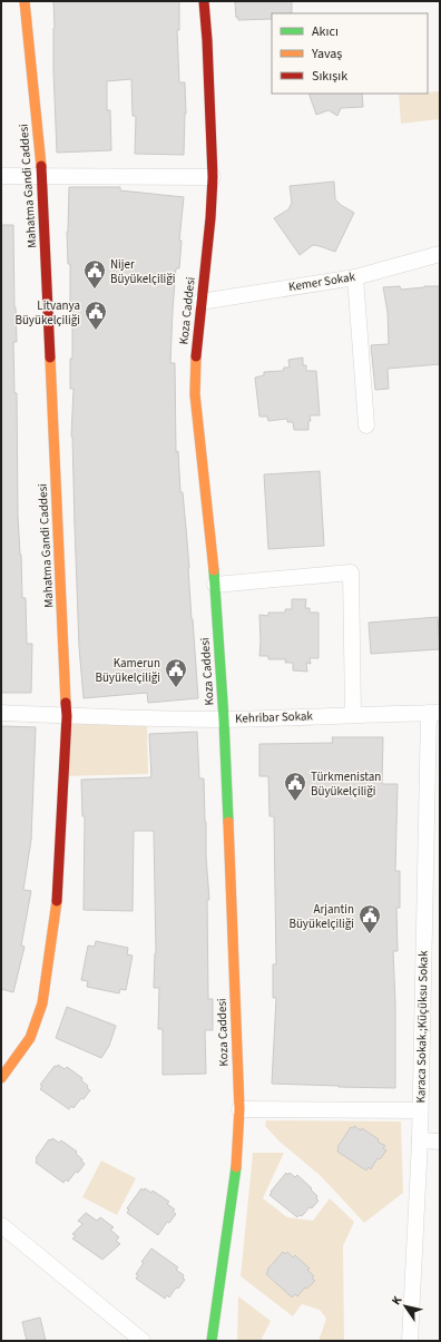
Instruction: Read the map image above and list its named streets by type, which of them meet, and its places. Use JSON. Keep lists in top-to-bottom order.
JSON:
{
  "streets": {
    "street": [
      "Mahatma Gandi Caddesi",
      "Kemer Sokak",
      "Koza Caddesi",
      "Kehribar Sokak",
      "Karaca Sokak.;Küçüksu Sokak"
    ]
  },
  "crossings": [
    ["Mahatma Gandi Caddesi", "Kehribar Sokak"],
    ["Kemer Sokak", "Koza Caddesi"],
    ["Koza Caddesi", "Kehribar Sokak"],
    ["Kehribar Sokak", "Karaca Sokak.;Küçüksu Sokak"]
  ],
  "places": {
    "public building": [
      "Nijer Büyükelçiliği",
      "Litvanya Büyükelçiliği",
      "Kamerun Büyükelçiliği",
      "Türkmenistan Büyükelçiliği",
      "Arjantin Büyükelçiliği"
    ]
  },
  "legend": ["Akıcı", "Yavaş", "Sıkışık"],
  "north": "top left"
}
